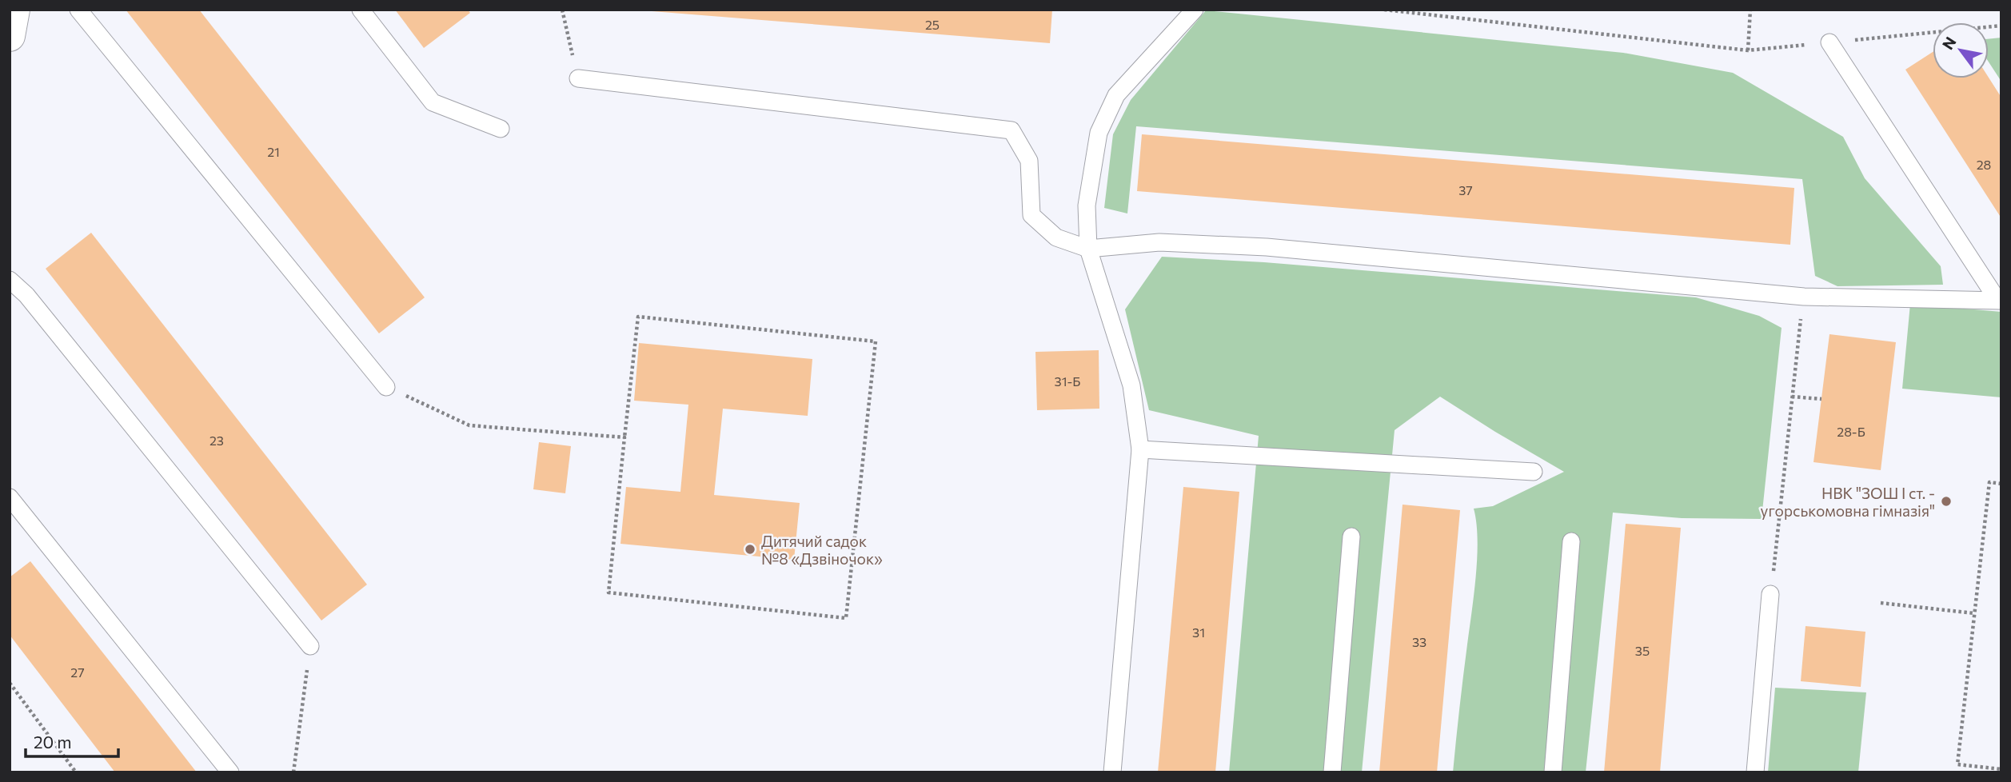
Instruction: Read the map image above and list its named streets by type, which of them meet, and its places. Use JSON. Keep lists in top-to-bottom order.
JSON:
{
  "places": ["НВК \"ЗОШ І ст. - угорськомовна гімназія\"", "Дитячий садок №8 «Дзвіночок»"],
  "house_numbers": [
    "25",
    "21",
    "28",
    "37",
    "31-Б",
    "28-Б",
    "23",
    "31",
    "33",
    "35",
    "27"
  ],
  "scale_bar": "20 m",
  "north": "top left"
}
